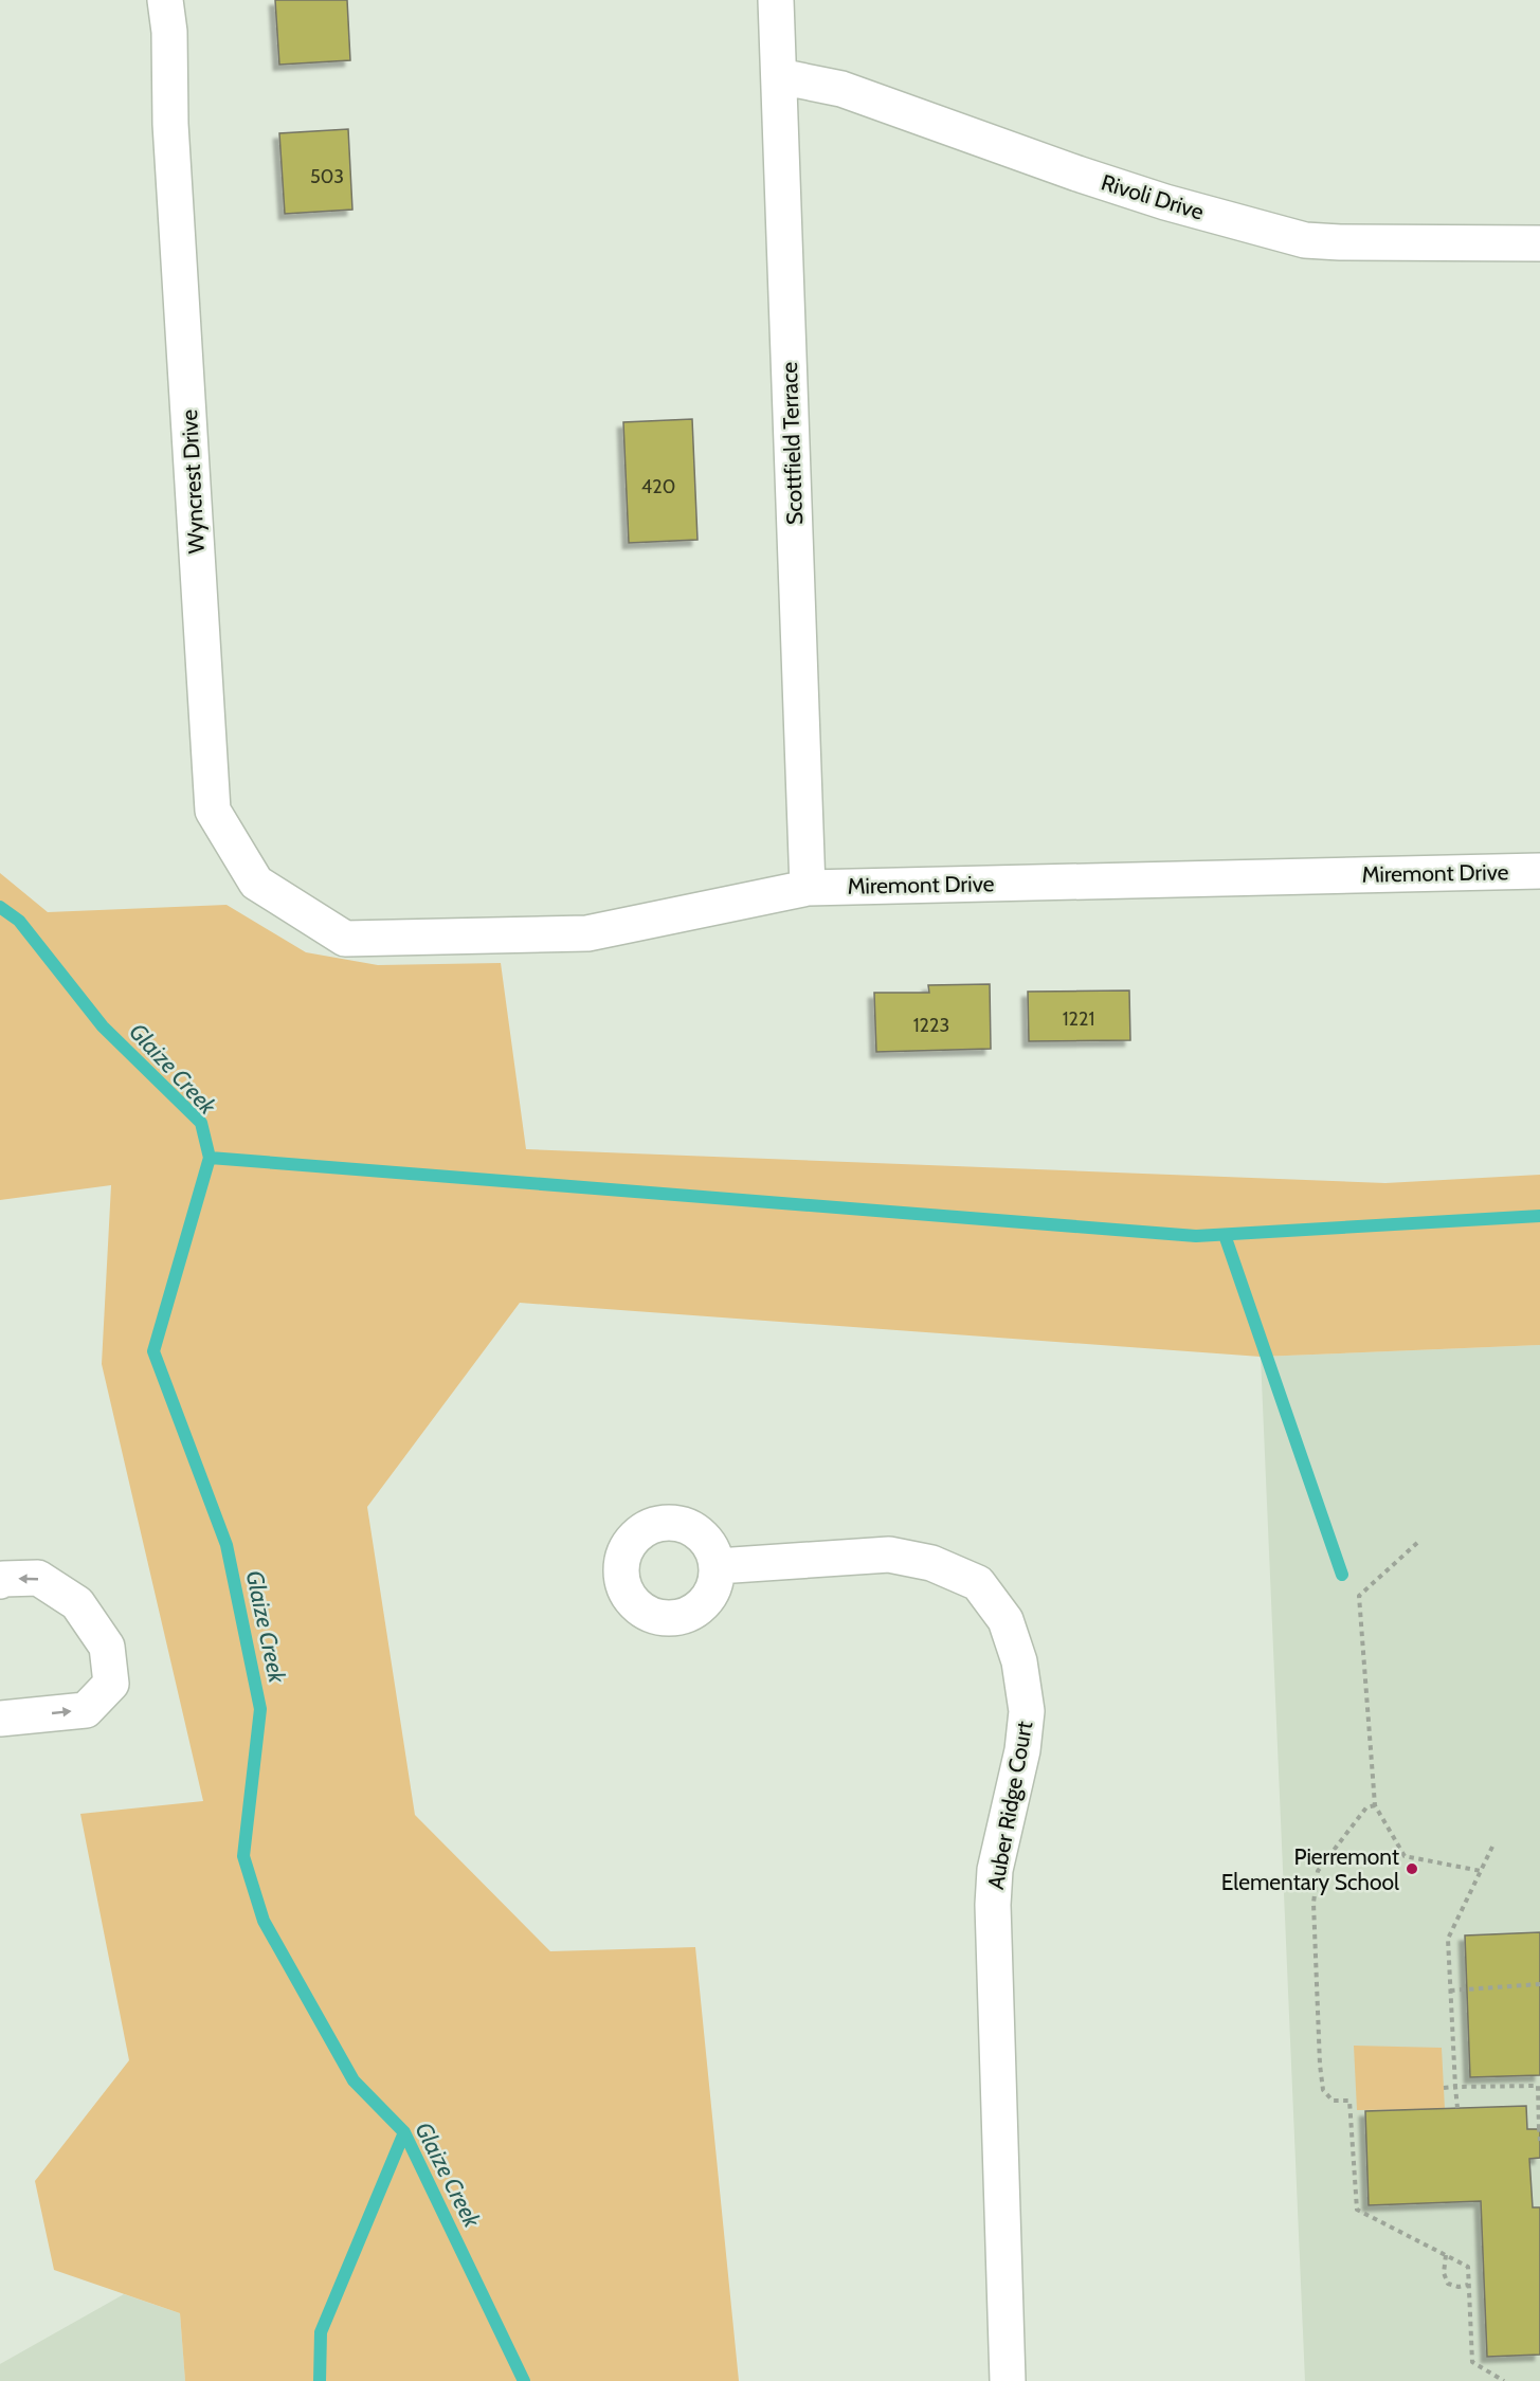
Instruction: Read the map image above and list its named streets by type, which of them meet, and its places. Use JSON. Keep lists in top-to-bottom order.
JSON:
{
  "streets": {
    "street": [
      "Rivoli Drive",
      "Scottfield Terrace",
      "Wyncrest Drive",
      "Miremont Drive",
      "Auber Ridge Court"
    ]
  },
  "crossings": [
    ["Rivoli Drive", "Scottfield Terrace"],
    ["Scottfield Terrace", "Miremont Drive"],
    ["Wyncrest Drive", "Miremont Drive"]
  ],
  "water": ["Glaize Creek"],
  "places": ["Pierremont Elementary School"],
  "house_numbers": [
    "503",
    "420",
    "1221",
    "1223"
  ]
}
